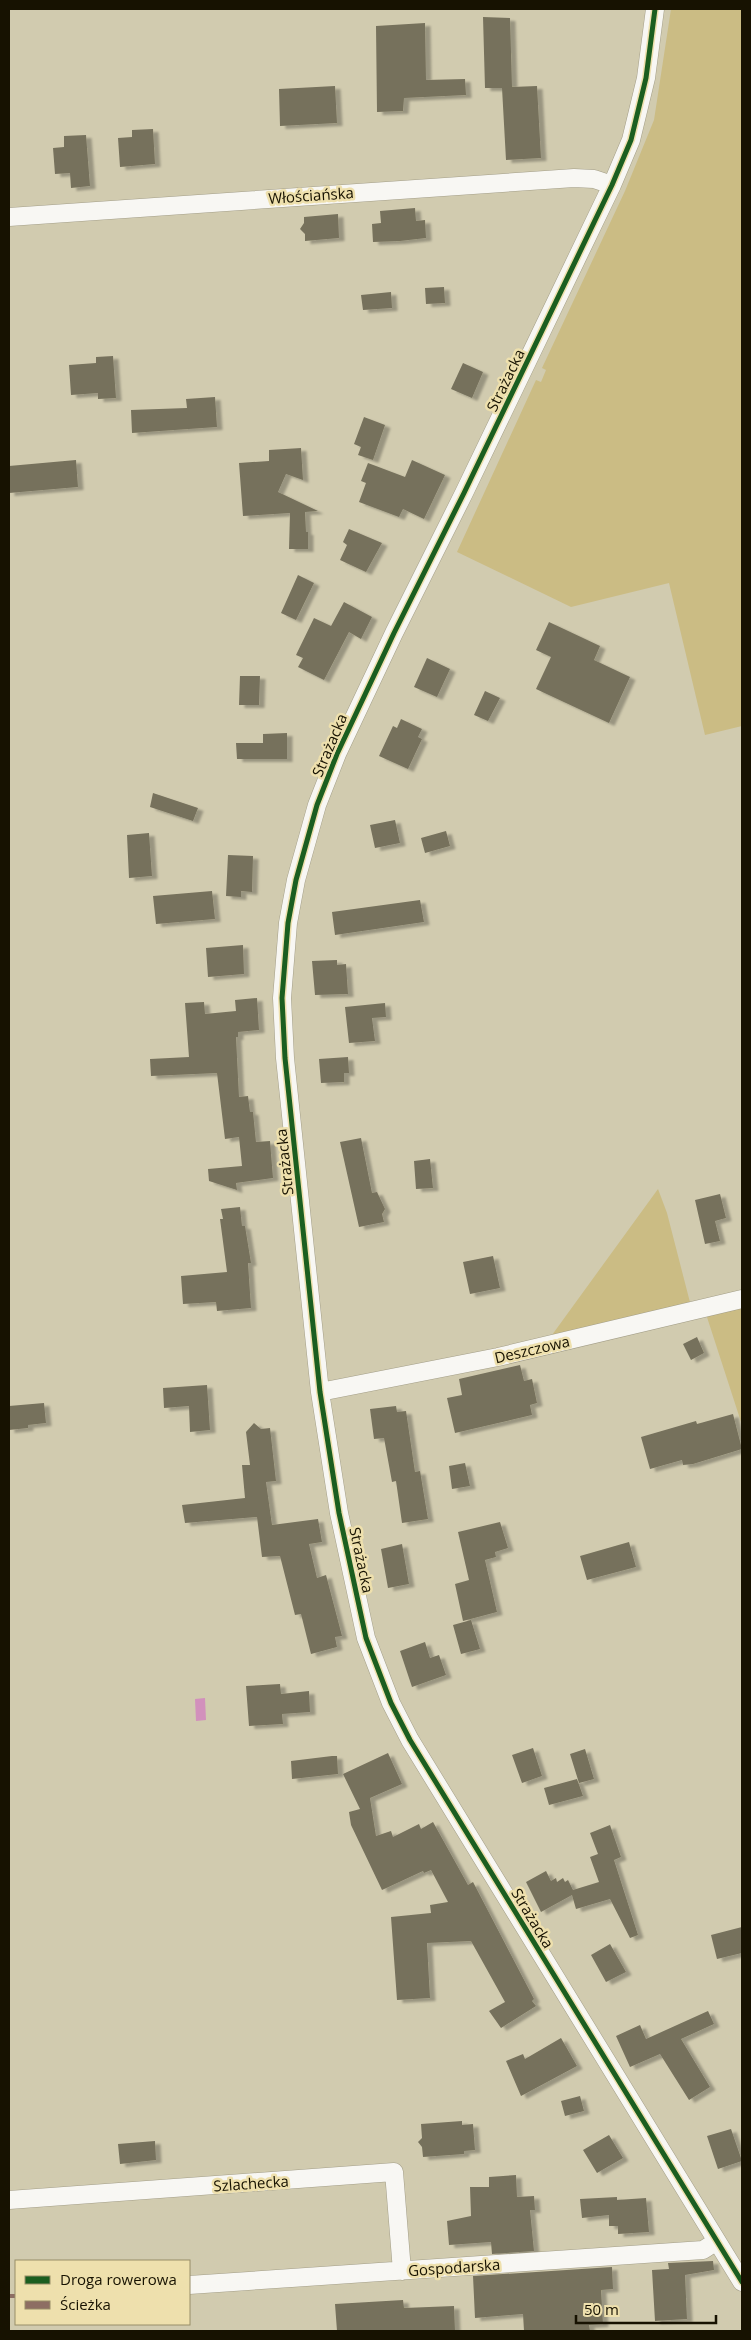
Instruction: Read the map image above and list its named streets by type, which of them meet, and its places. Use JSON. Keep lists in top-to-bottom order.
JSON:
{
  "streets": {
    "street": [
      "Włościańska",
      "Strażacka",
      "Deszczowa",
      "Szlachecka",
      "Gospodarska"
    ]
  },
  "crossings": [
    ["Włościańska", "Strażacka"],
    ["Strażacka", "Deszczowa"],
    ["Strażacka", "Gospodarska"],
    ["Szlachecka", "Gospodarska"]
  ],
  "legend": ["Droga rowerowa", "Ścieżka"],
  "scale_bar": "50 m"
}
